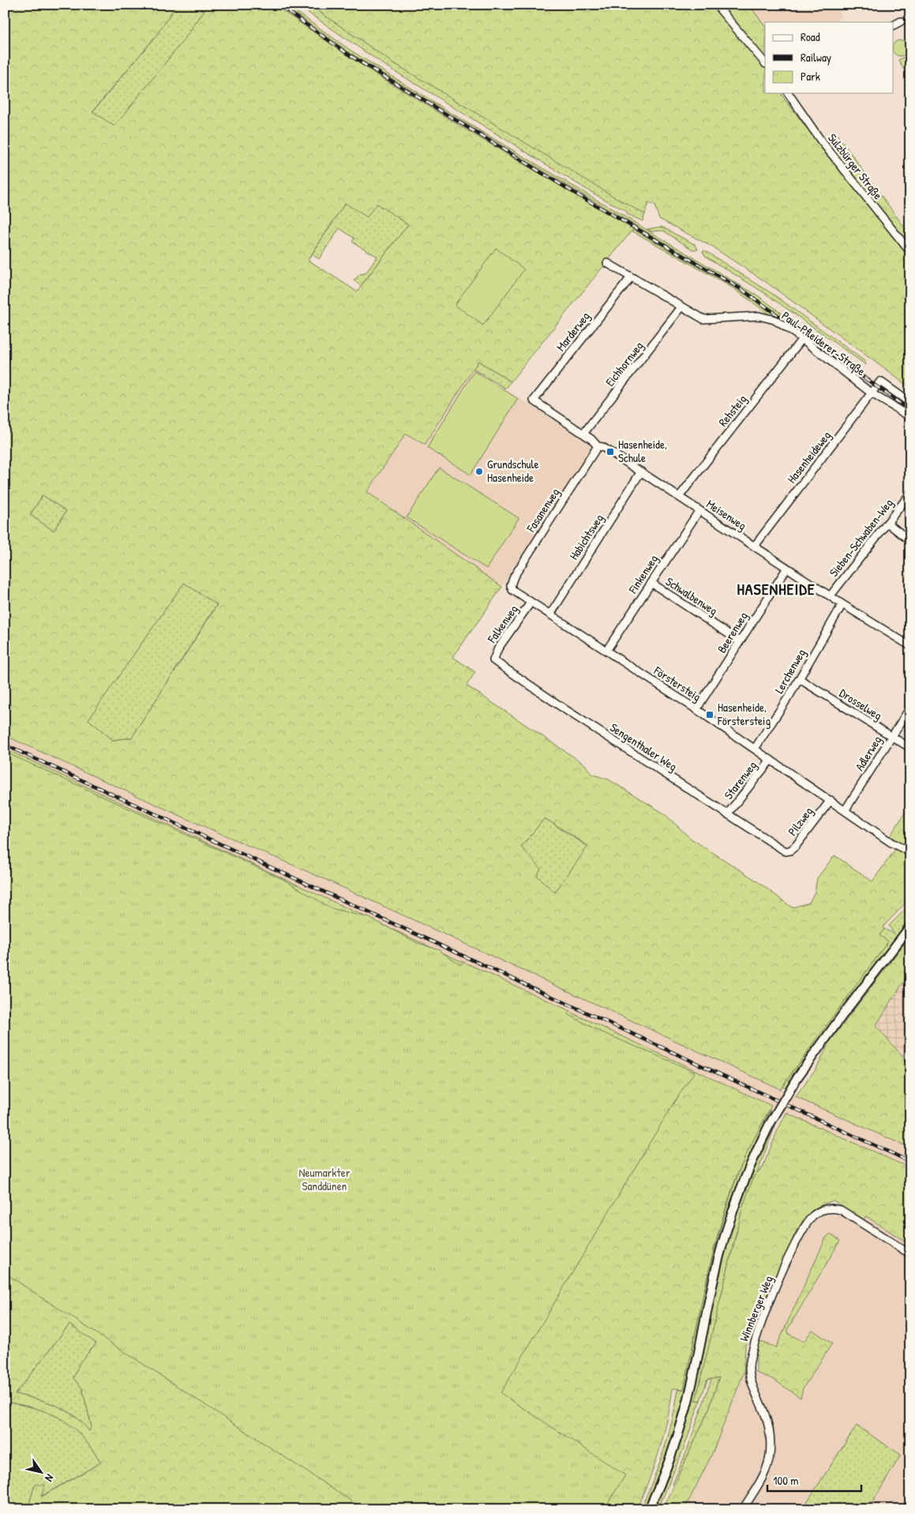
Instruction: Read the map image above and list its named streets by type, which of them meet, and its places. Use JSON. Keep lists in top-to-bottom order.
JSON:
{
  "streets": {
    "street": [
      "Sulzbürger Straße",
      "Marderweg",
      "Paul-Pfleiderer-Straße",
      "Eichhornweg",
      "Rehsteig",
      "Hasenheideweg",
      "Fasanenweg",
      "Meisenweg",
      "Habichtsweg",
      "Sieben-Schwaben-Weg",
      "Finkenweg",
      "Schwalbenweg",
      "Falkenweg",
      "Beerenweg",
      "Lerchenweg",
      "Förstersteig",
      "Drosselweg",
      "Sengenthaler Weg",
      "Adlerweg",
      "Starenweg",
      "Pilzweg",
      "Winnberger Weg"
    ]
  },
  "crossings": [
    ["Marderweg", "Paul-Pfleiderer-Straße"],
    ["Marderweg", "Meisenweg"],
    ["Paul-Pfleiderer-Straße", "Eichhornweg"],
    ["Paul-Pfleiderer-Straße", "Rehsteig"],
    ["Paul-Pfleiderer-Straße", "Hasenheideweg"],
    ["Eichhornweg", "Meisenweg"],
    ["Rehsteig", "Meisenweg"],
    ["Hasenheideweg", "Meisenweg"],
    ["Fasanenweg", "Meisenweg"],
    ["Fasanenweg", "Förstersteig"],
    ["Meisenweg", "Habichtsweg"],
    ["Meisenweg", "Sieben-Schwaben-Weg"],
    ["Meisenweg", "Finkenweg"],
    ["Meisenweg", "Beerenweg"],
    ["Meisenweg", "Lerchenweg"],
    ["Habichtsweg", "Förstersteig"],
    ["Finkenweg", "Schwalbenweg"],
    ["Finkenweg", "Förstersteig"],
    ["Schwalbenweg", "Beerenweg"],
    ["Falkenweg", "Förstersteig"],
    ["Falkenweg", "Sengenthaler Weg"],
    ["Beerenweg", "Förstersteig"],
    ["Lerchenweg", "Förstersteig"],
    ["Lerchenweg", "Drosselweg"],
    ["Förstersteig", "Adlerweg"],
    ["Förstersteig", "Starenweg"],
    ["Förstersteig", "Pilzweg"],
    ["Drosselweg", "Adlerweg"],
    ["Sengenthaler Weg", "Starenweg"],
    ["Sengenthaler Weg", "Pilzweg"]
  ],
  "districts": ["HASENHEIDE"],
  "parks": ["Neumarkter Sanddünen"],
  "places": {
    "transit": ["Hasenheide, Schule", "Hasenheide, Förstersteig"],
    "other": ["Grundschule Hasenheide"]
  },
  "legend": ["Road", "Railway", "Park"],
  "scale_bar": "100 m",
  "north": "bottom right"
}
